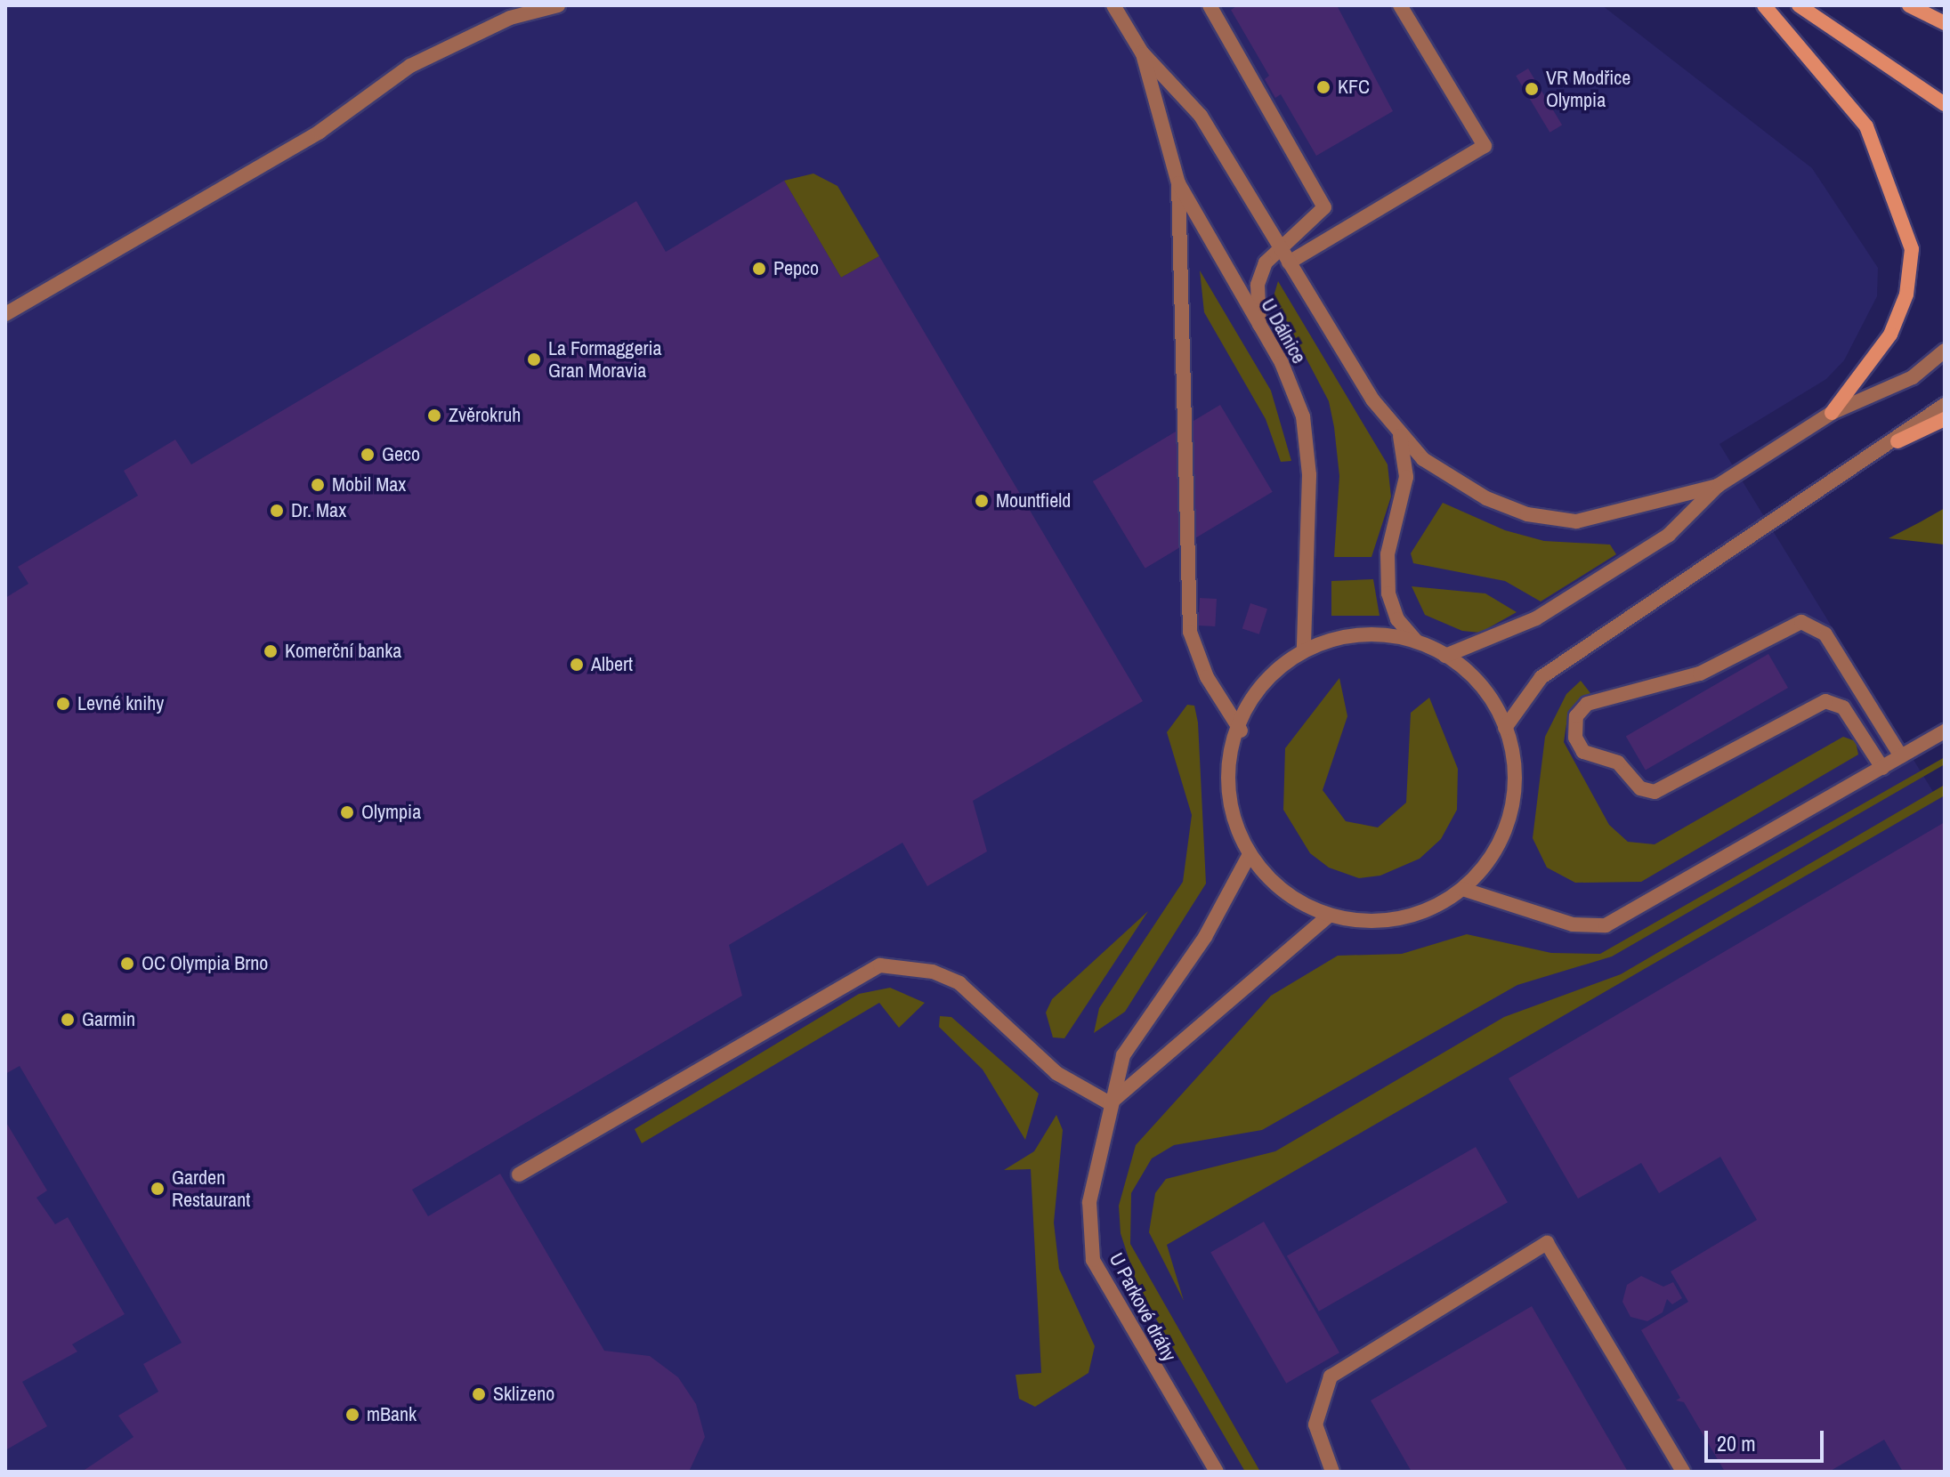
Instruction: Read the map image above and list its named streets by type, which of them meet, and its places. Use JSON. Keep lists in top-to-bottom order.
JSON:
{
  "streets": {
    "street": ["U Dálnice", "U Parkové dráhy"]
  },
  "places": [
    "KFC",
    "VR Modřice Olympia",
    "Pepco",
    "La Formaggeria Gran Moravia",
    "Zvěrokruh",
    "Geco",
    "Mobil Max",
    "Mountfield",
    "Dr. Max",
    "Komerční banka",
    "Albert",
    "Levné knihy",
    "Olympia",
    "OC Olympia Brno",
    "Garmin",
    "Garden Restaurant",
    "Sklizeno",
    "mBank"
  ],
  "scale_bar": "20 m"
}
